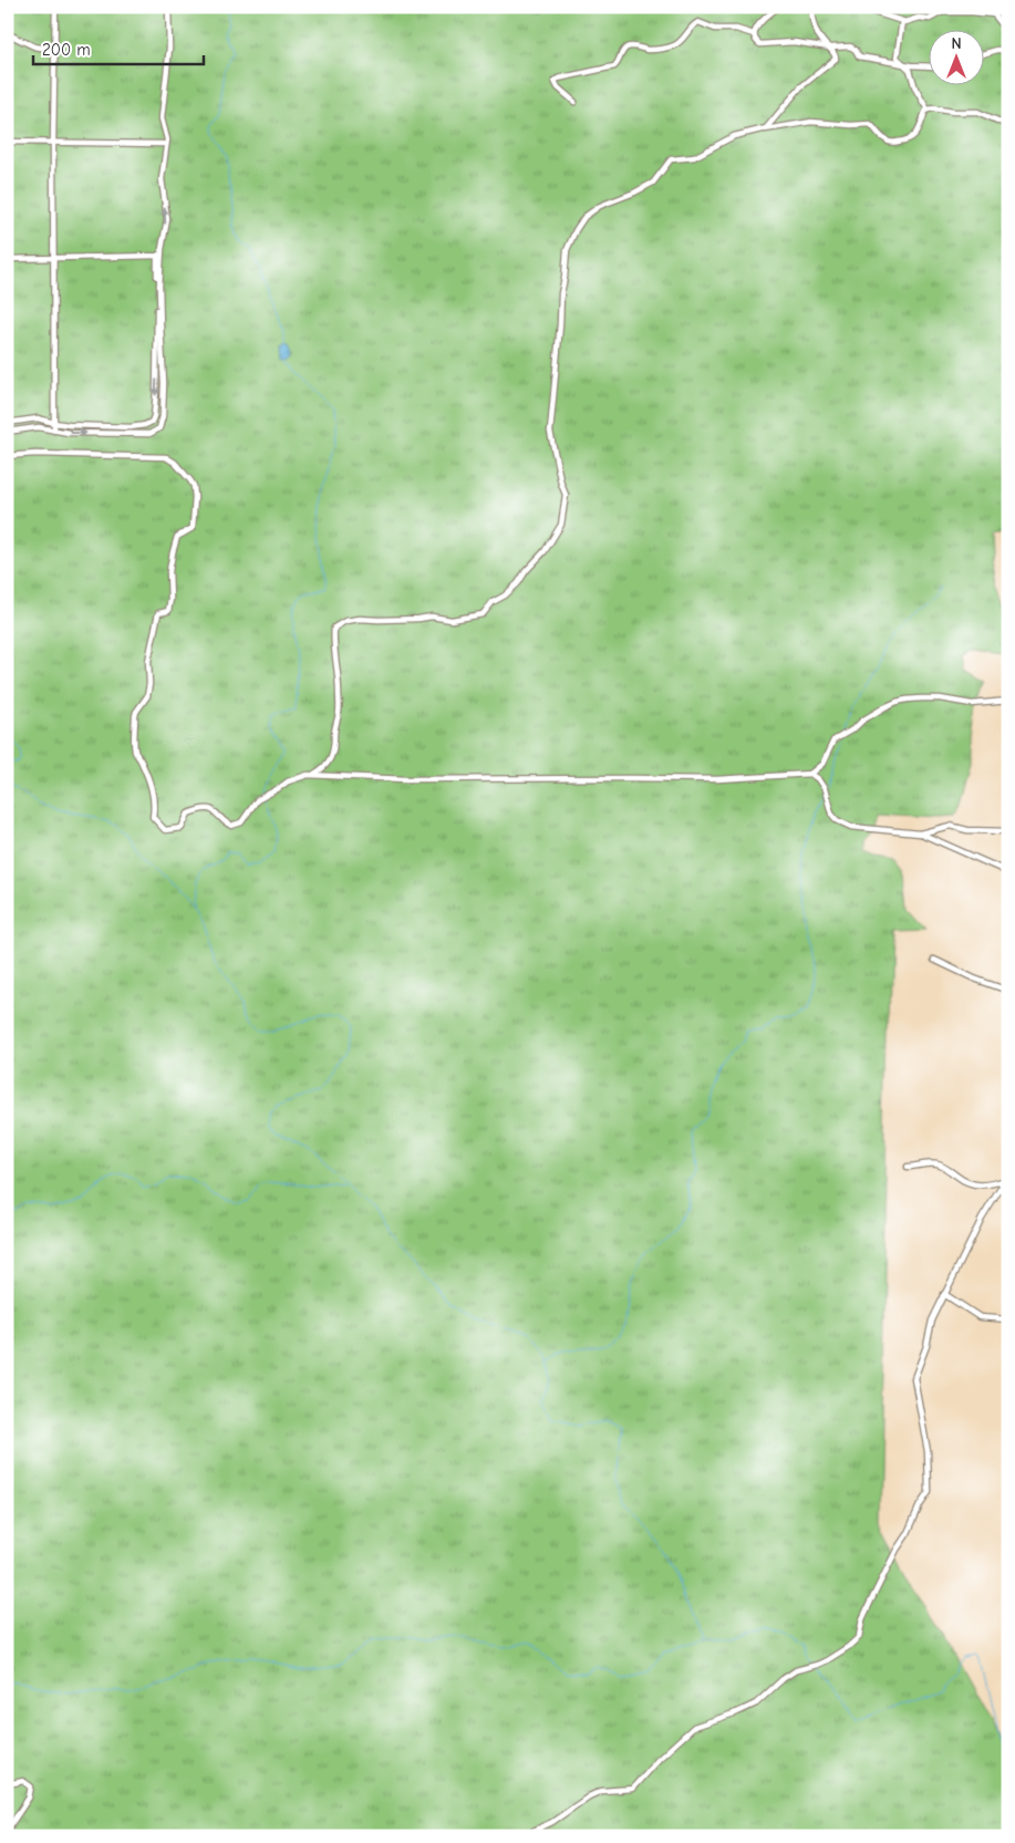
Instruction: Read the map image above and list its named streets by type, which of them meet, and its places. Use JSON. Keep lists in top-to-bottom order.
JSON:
{
  "scale_bar": "200 m",
  "north": "top"
}
